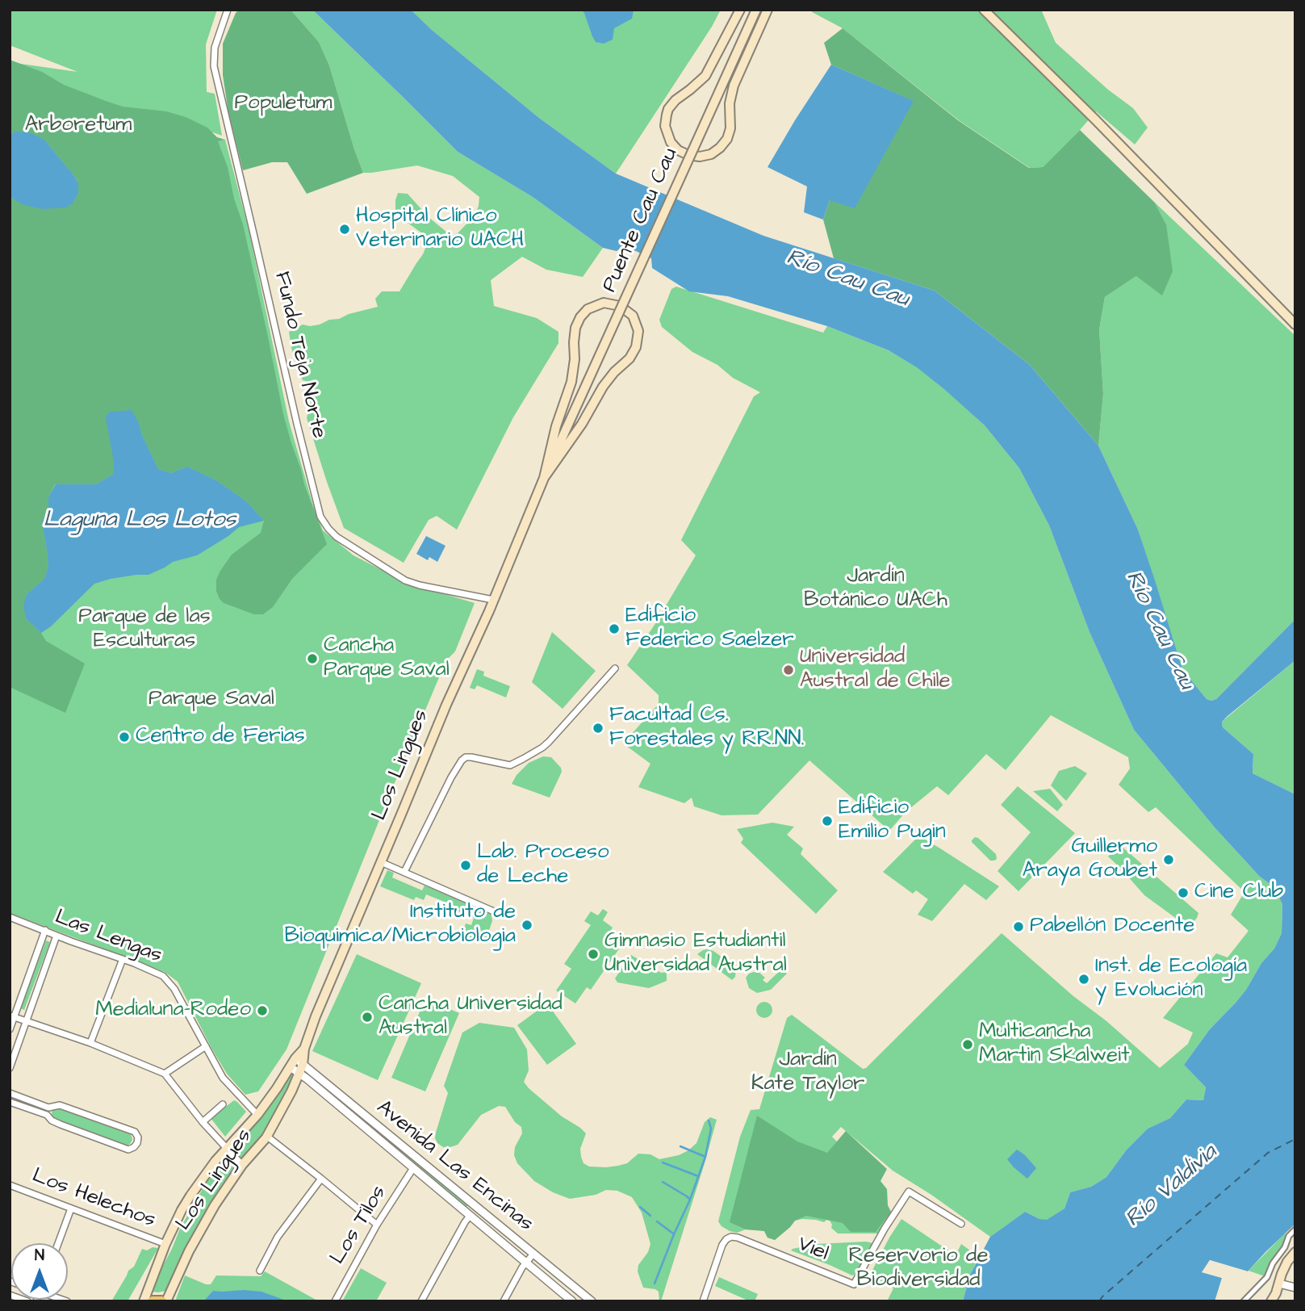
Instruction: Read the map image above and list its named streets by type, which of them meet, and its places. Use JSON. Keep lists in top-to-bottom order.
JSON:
{
  "streets": {
    "main road": ["Puente Cau Cau", "Los Lingues"],
    "street": [
      "Fundo Teja Norte",
      "Las Lengas",
      "Avenida Las Encinas",
      "Los Helechos",
      "Los Tilos",
      "Viel"
    ]
  },
  "crossings": [
    ["Puente Cau Cau", "Los Lingues"],
    ["Fundo Teja Norte", "Los Lingues"],
    ["Los Lingues", "Las Lengas"],
    ["Los Lingues", "Avenida Las Encinas"],
    ["Los Lingues", "Los Helechos"],
    ["Avenida Las Encinas", "Los Tilos"]
  ],
  "water": ["Río Cau Cau", "Laguna Los Lotos", "Río Valdivia"],
  "parks": [
    "Populetum",
    "Arboretum",
    "Jardín Botánico UACh",
    "Parque de las Esculturas",
    "Parque Saval",
    "Jardín Kate Taylor",
    "Reservorio de Biodiversidad"
  ],
  "places": [
    "Hospital Clínico Veterinario UACH",
    "Edificio Federico Saelzer",
    "Cancha Parque Saval",
    "Universidad Austral de Chile",
    "Facultad Cs. Forestales y RR.NN.",
    "Centro de Ferias",
    "Edificio Emilio Pugin",
    "Guillermo Araya Goubet",
    "Lab. Proceso de Leche",
    "Cine Club",
    "Instituto de Bioquimica/Microbiologia",
    "Pabellón Docente",
    "Gimnasio Estudiantil Universidad Austral",
    "Inst. de Ecología y Evolución",
    "Medialuna-Rodeo",
    "Cancha Universidad Austral",
    "Multicancha Martin Skalweit"
  ],
  "north": "top"
}
